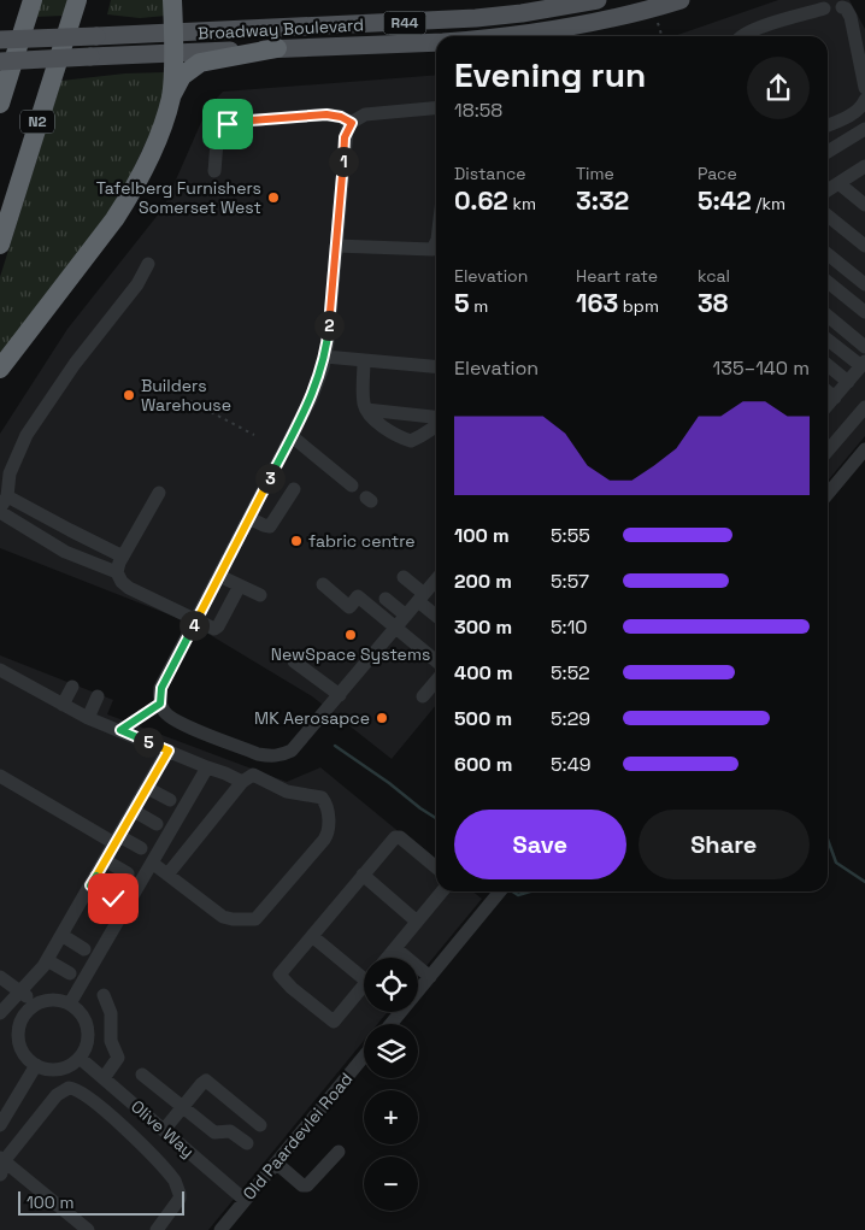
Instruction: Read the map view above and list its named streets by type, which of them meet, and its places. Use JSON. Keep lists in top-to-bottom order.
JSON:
{
  "streets": {
    "highway": ["N2"],
    "main road": ["R44", "Broadway Boulevard"],
    "street": ["Olive Way", "Old Paardevlei Road"]
  },
  "crossings": [
    ["Olive Way", "Old Paardevlei Road"]
  ],
  "places": [
    "Tafelberg Furnishers Somerset West",
    "Builders Warehouse",
    "fabric centre",
    "NewSpace Systems",
    "MK Aerosapce"
  ],
  "scale_bar": "100 m",
  "page": {
    "heading": ["Evening run", "18:58"],
    "stats": [
      ["Distance", "0.62 km"],
      ["Time", "3:32"],
      ["Pace", "5:42 /km"],
      ["Elevation", "5 m"],
      ["Heart rate", "163 bpm"],
      ["kcal", "38"]
    ],
    "pins": [
      "1",
      "2",
      "3",
      "4",
      "5"
    ],
    "chart": ["Elevation", "135–140 m"],
    "list": [
      {
        "name": "100 m",
        "note": "5:55"
      },
      {
        "name": "200 m",
        "note": "5:57"
      },
      {
        "name": "300 m",
        "note": "5:10"
      },
      {
        "name": "400 m",
        "note": "5:52"
      },
      {
        "name": "500 m",
        "note": "5:29"
      },
      {
        "name": "600 m",
        "note": "5:49"
      }
    ],
    "buttons": ["Save", "Share"],
    "map_buttons": ["+", "−"],
    "scale": "100 m"
  }
}
